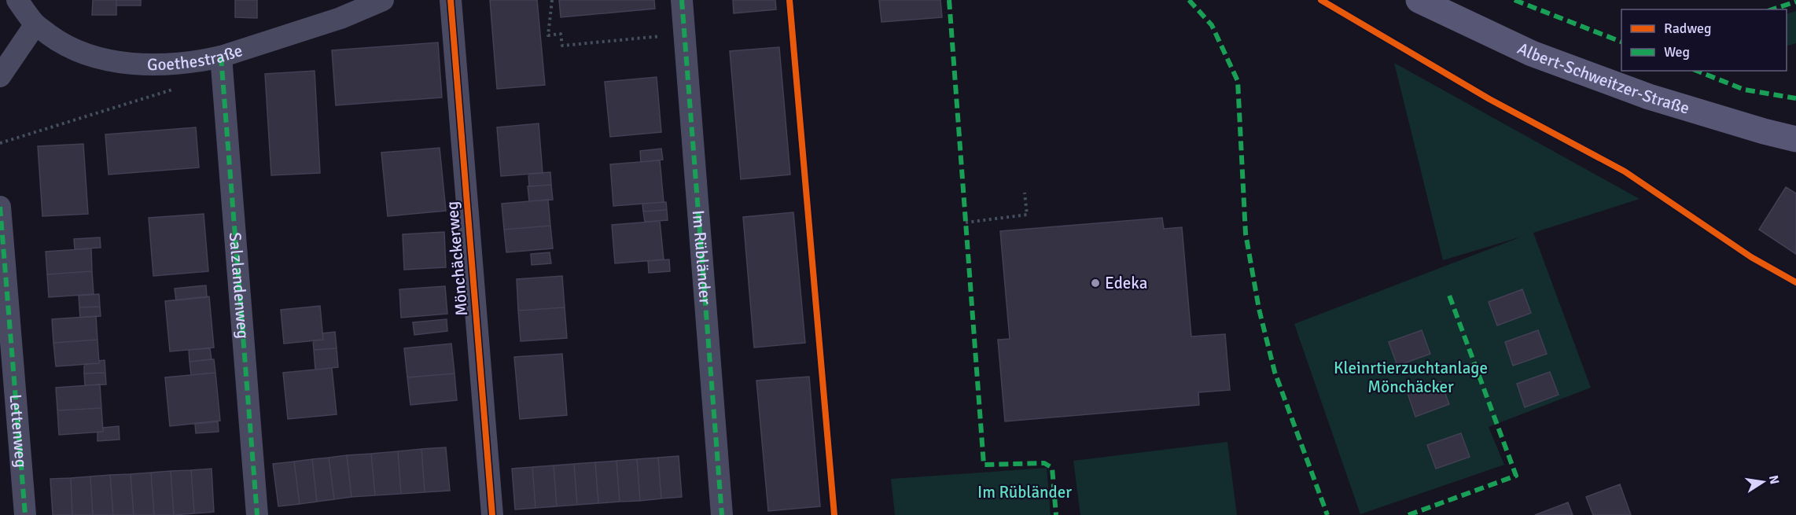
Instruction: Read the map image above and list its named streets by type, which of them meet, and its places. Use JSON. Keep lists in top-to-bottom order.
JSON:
{
  "streets": {
    "street": [
      "Goethestraße",
      "Albert-Schweitzer-Straße",
      "Im Rübländer",
      "Mönchäckerweg",
      "Salzlandenweg",
      "Lettenweg"
    ]
  },
  "crossings": [
    ["Goethestraße", "Salzlandenweg"]
  ],
  "parks": ["Kleinrtierzuchtanlage Mönchäcker", "Im Rübländer"],
  "places": ["Edeka"],
  "legend": ["Radweg", "Weg"],
  "north": "right"
}
